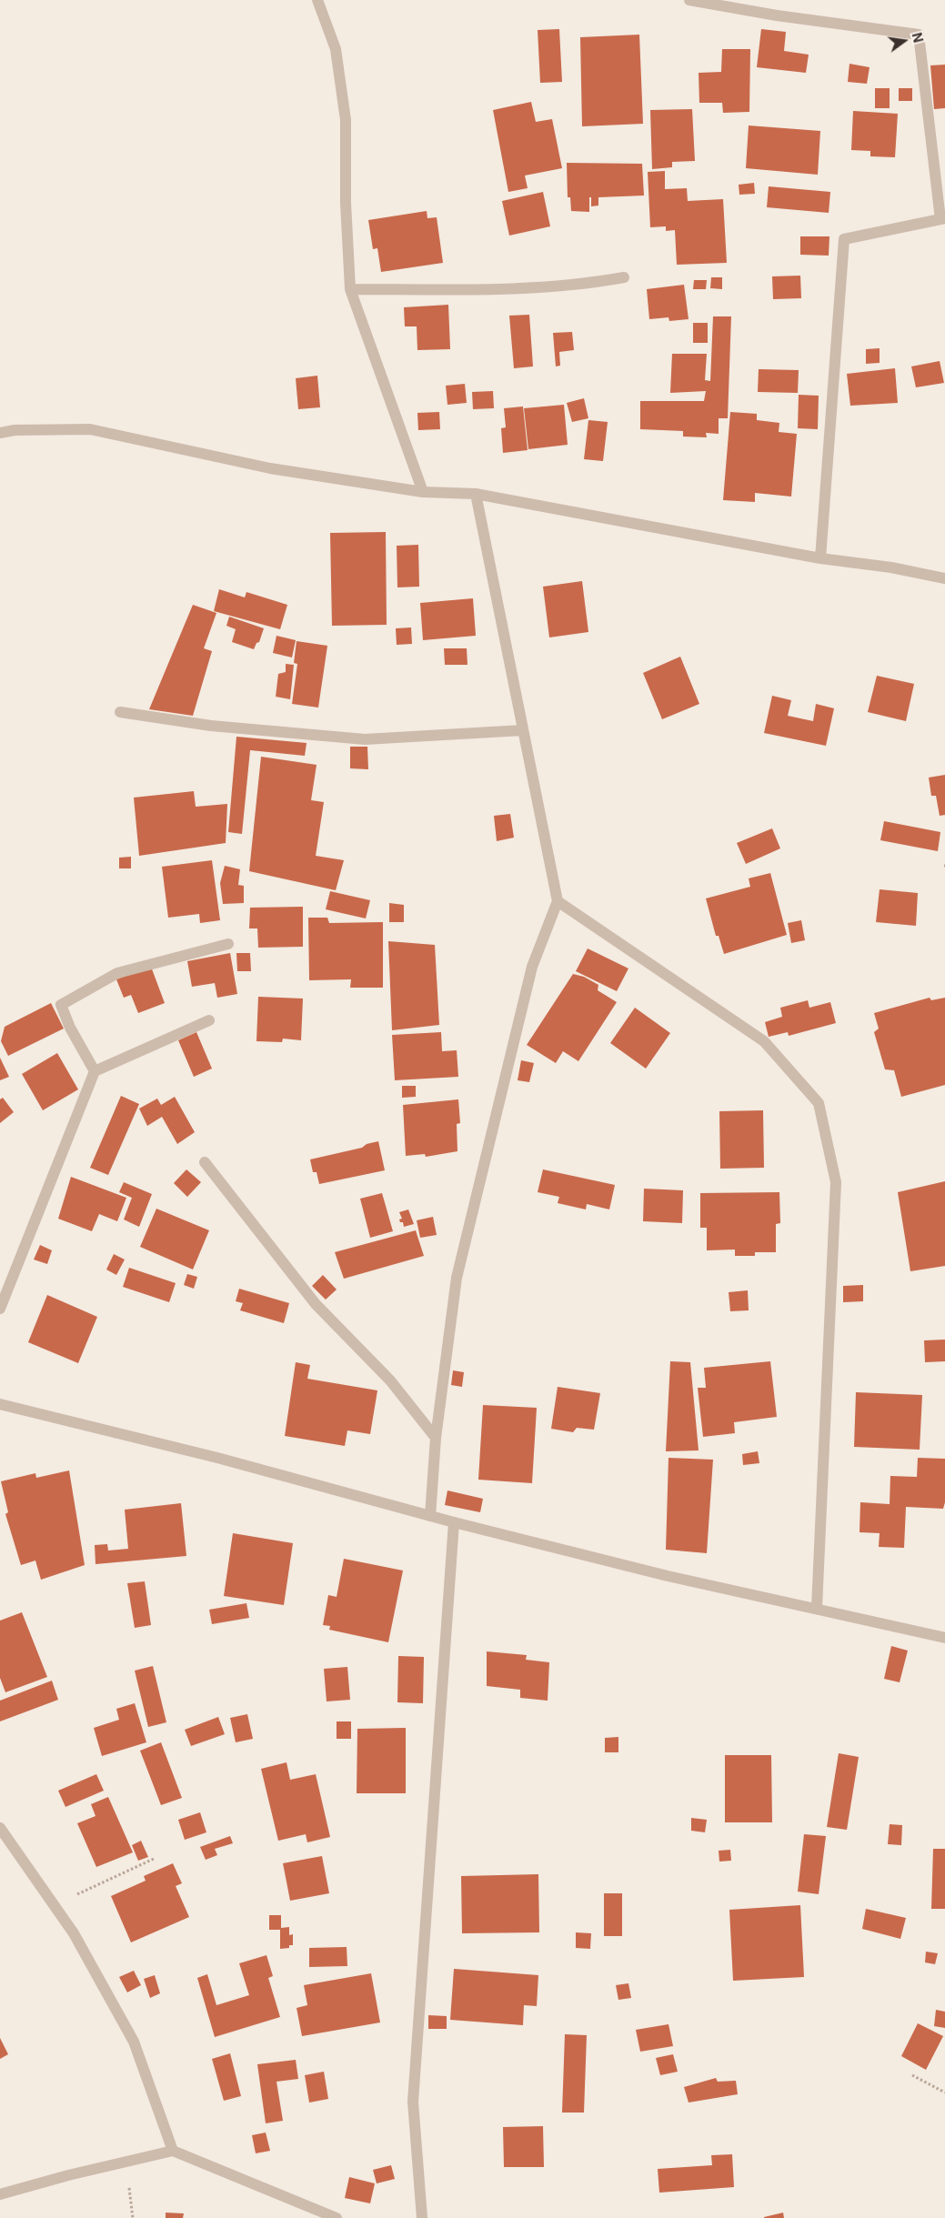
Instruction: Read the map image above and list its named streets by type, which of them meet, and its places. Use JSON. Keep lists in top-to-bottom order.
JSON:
{
  "north": "right"
}
